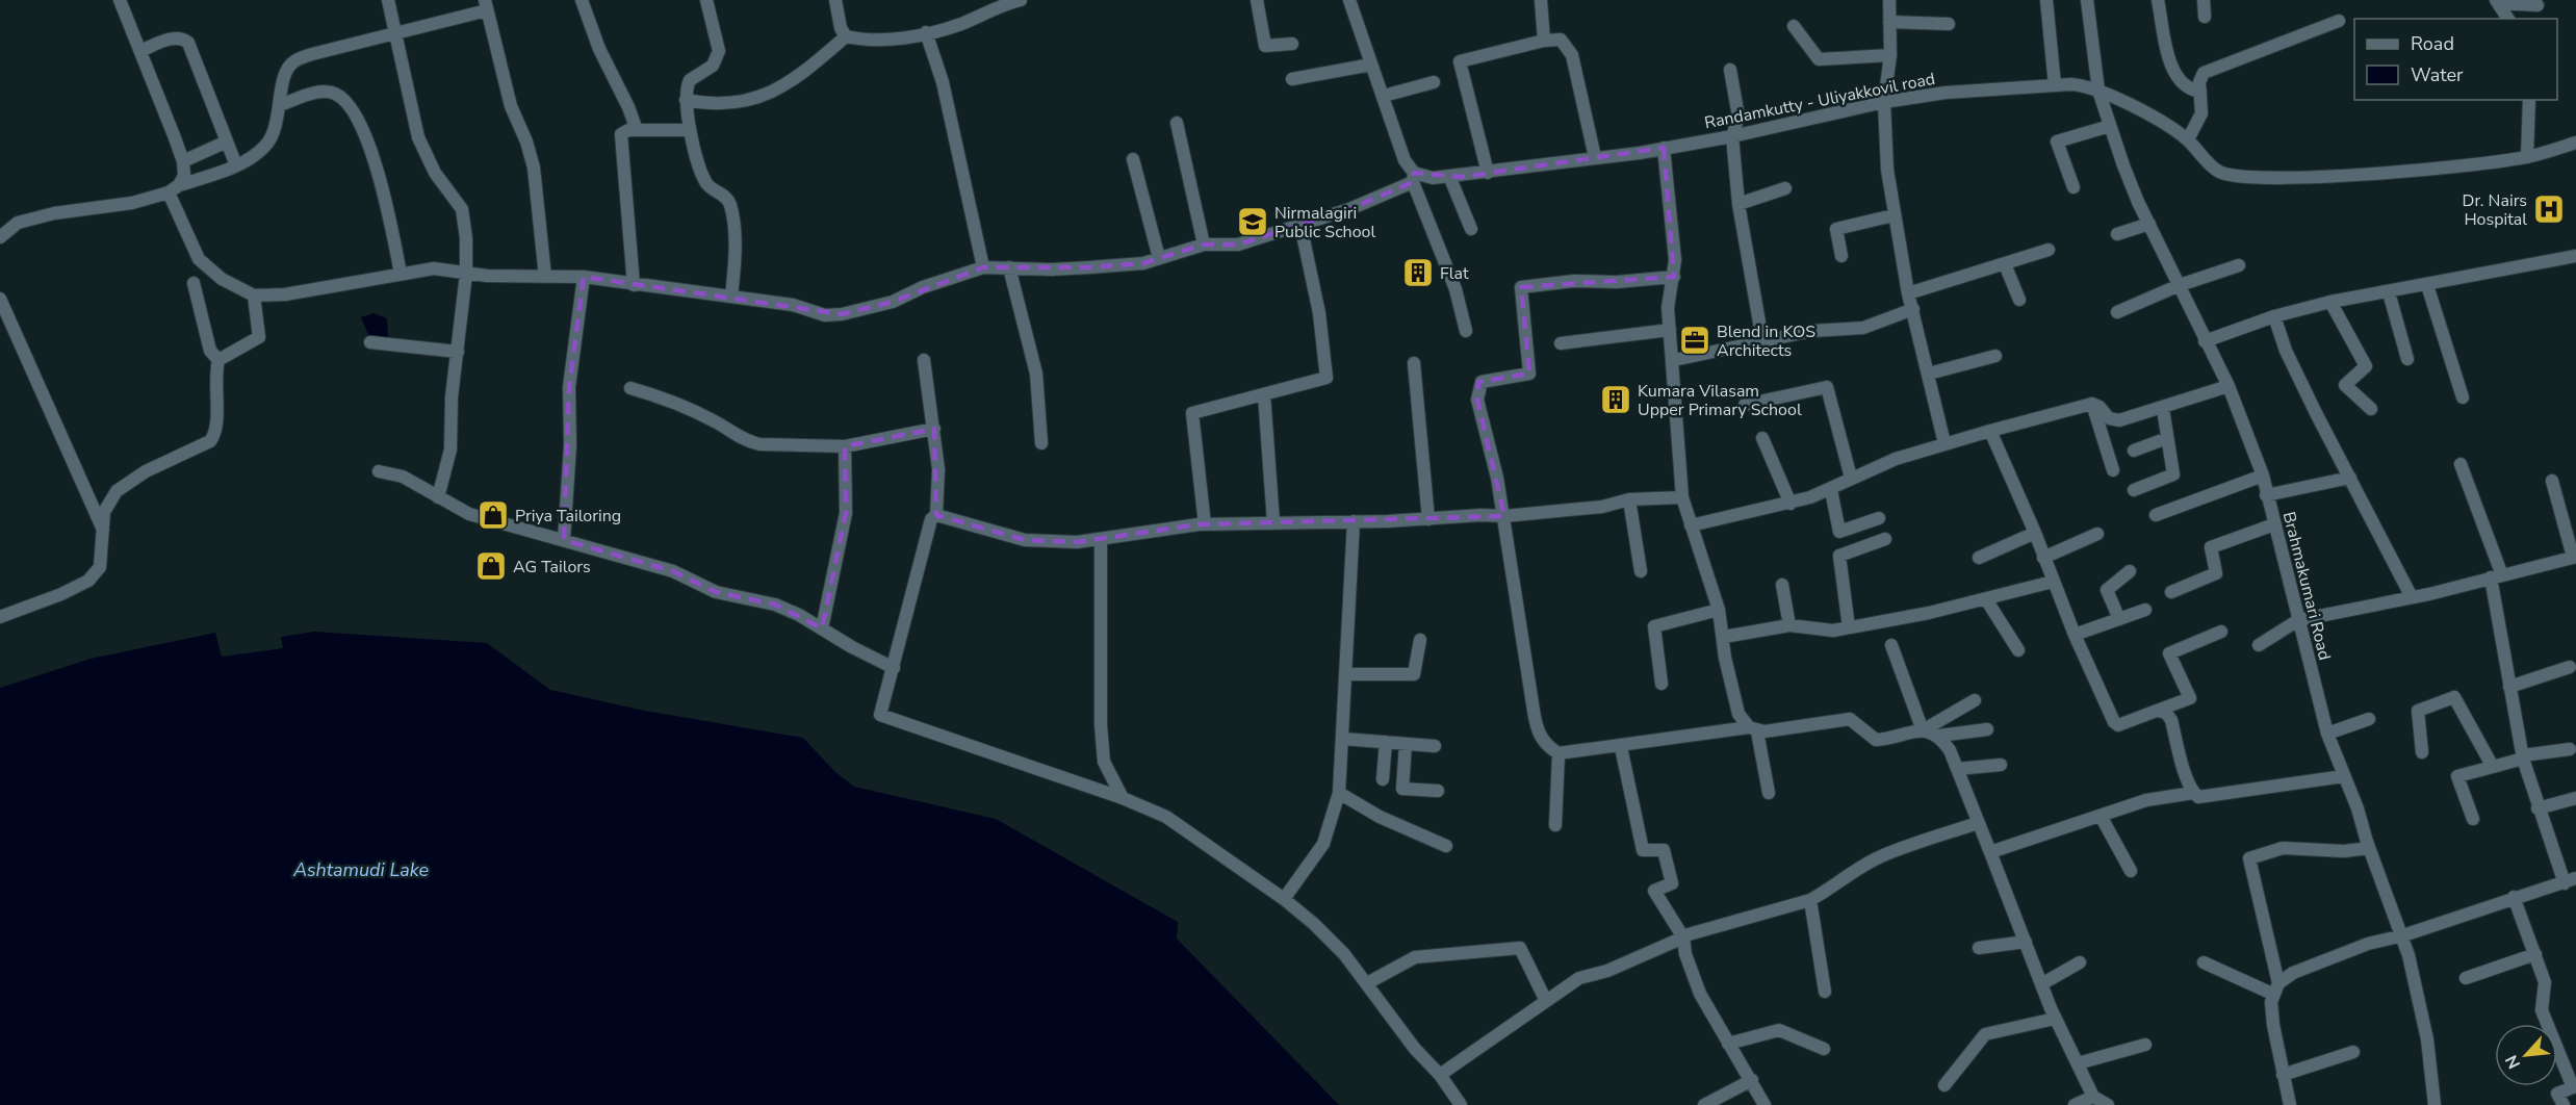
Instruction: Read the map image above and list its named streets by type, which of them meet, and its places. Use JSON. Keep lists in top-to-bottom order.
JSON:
{
  "streets": {
    "street": ["Randamkutty - Uliyakkovil road", "Brahmakumari Road"]
  },
  "crossings": [
    ["Randamkutty - Uliyakkovil road", "Brahmakumari Road"]
  ],
  "water": ["Ashtamudi Lake"],
  "places": {
    "hospital": ["Dr. Nairs Hospital"],
    "school or university": ["Nirmalagiri Public School"],
    "building": ["Flat", "Kumara Vilasam Upper Primary School"],
    "office": ["Blend in KOS Architects"],
    "shop": ["Priya Tailoring", "AG Tailors"]
  },
  "legend": ["Road", "Water"],
  "north": "bottom left"
}
